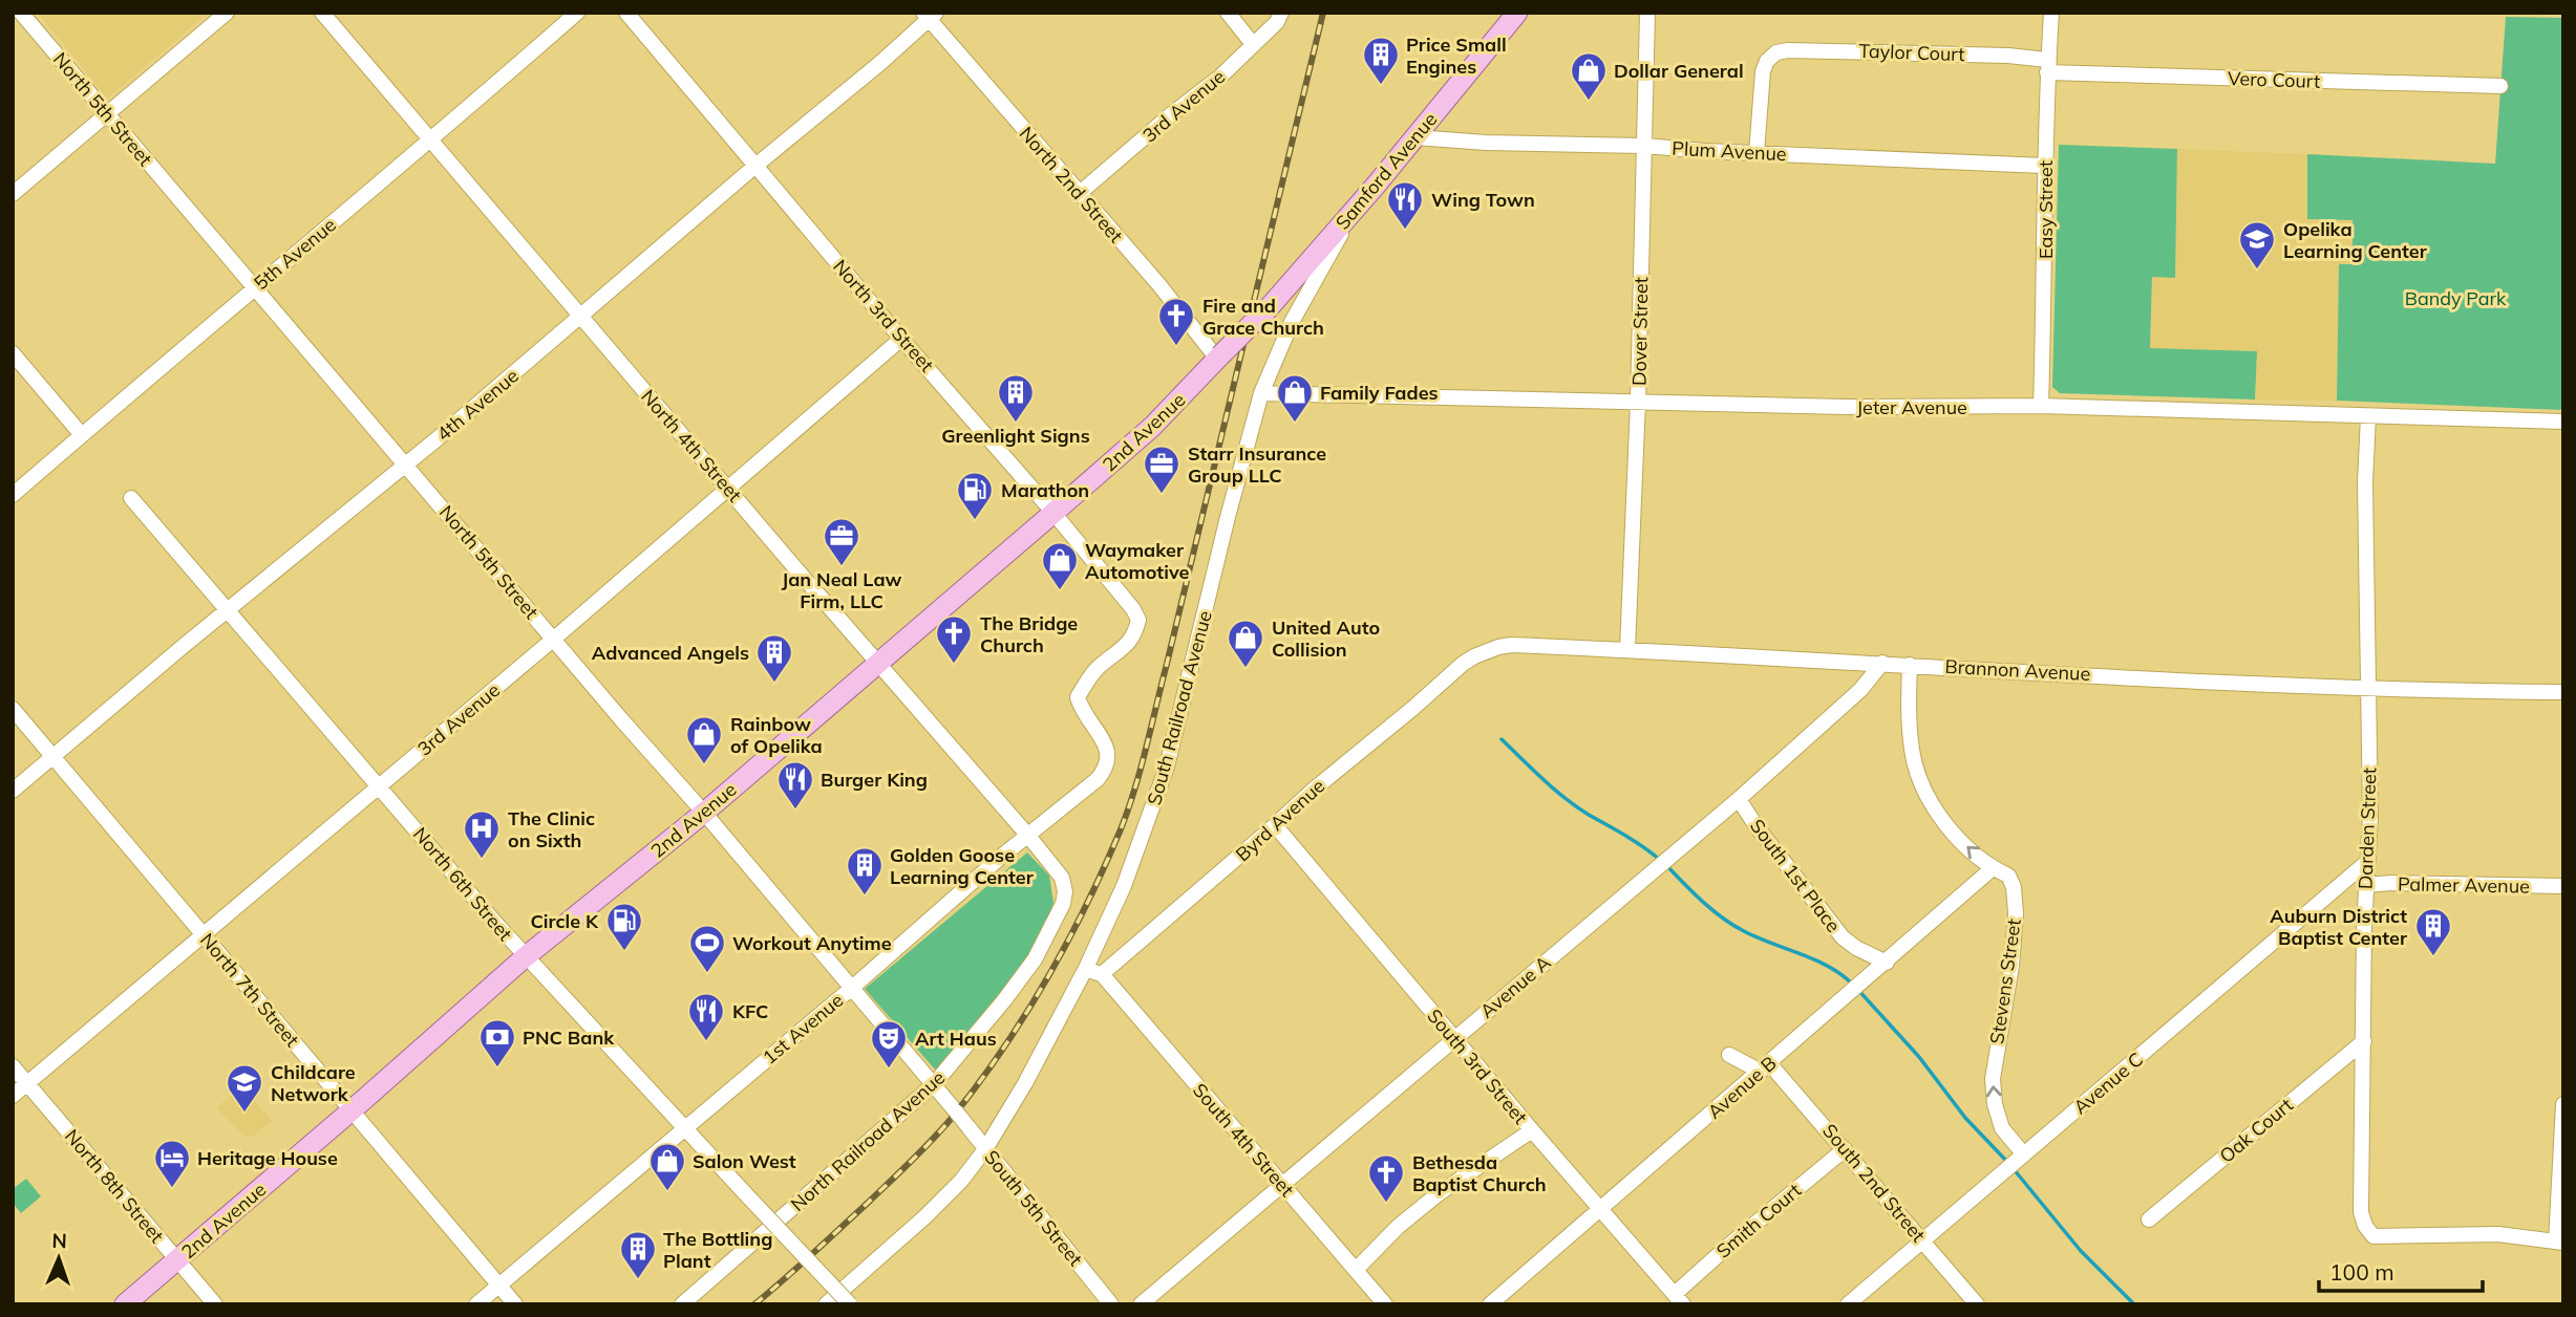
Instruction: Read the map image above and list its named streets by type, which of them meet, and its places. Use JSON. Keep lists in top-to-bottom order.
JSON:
{
  "streets": {
    "main road": ["Samford Avenue", "2nd Avenue"],
    "street": [
      "Taylor Court",
      "Vero Court",
      "3rd Avenue",
      "North 5th Street",
      "Plum Avenue",
      "North 2nd Street",
      "Easy Street",
      "5th Avenue",
      "North 3rd Street",
      "Dover Street",
      "4th Avenue",
      "Jeter Avenue",
      "North 4th Street",
      "Brannon Avenue",
      "South Railroad Avenue",
      "Byrd Avenue",
      "Darden Street",
      "South 1st Place",
      "North 6th Street",
      "Palmer Avenue",
      "Stevens Street",
      "Avenue A",
      "North 7th Street",
      "1st Avenue",
      "South 3rd Street",
      "Avenue C",
      "Avenue B",
      "Oak Court",
      "South 4th Street",
      "North Railroad Avenue",
      "South 2nd Street",
      "North 8th Street",
      "South 5th Street",
      "Smith Court"
    ]
  },
  "crossings": [
    ["Taylor Court", "Vero Court"],
    ["Taylor Court", "Plum Avenue"],
    ["Taylor Court", "Easy Street"],
    ["Vero Court", "Easy Street"],
    ["3rd Avenue", "North 5th Street"],
    ["3rd Avenue", "North 2nd Street"],
    ["3rd Avenue", "North 3rd Street"],
    ["3rd Avenue", "North 4th Street"],
    ["3rd Avenue", "North 6th Street"],
    ["3rd Avenue", "North 7th Street"],
    ["3rd Avenue", "North 8th Street"],
    ["North 5th Street", "5th Avenue"],
    ["North 5th Street", "4th Avenue"],
    ["North 5th Street", "2nd Avenue"],
    ["North 5th Street", "1st Avenue"],
    ["North 5th Street", "North Railroad Avenue"],
    ["North 5th Street", "South 5th Street"],
    ["Plum Avenue", "Samford Avenue"],
    ["Plum Avenue", "Easy Street"],
    ["Plum Avenue", "Dover Street"],
    ["Samford Avenue", "2nd Avenue"],
    ["Samford Avenue", "South Railroad Avenue"],
    ["North 2nd Street", "4th Avenue"],
    ["North 2nd Street", "2nd Avenue"],
    ["Easy Street", "Jeter Avenue"],
    ["5th Avenue", "North 4th Street"],
    ["North 3rd Street", "4th Avenue"],
    ["North 3rd Street", "2nd Avenue"],
    ["North 3rd Street", "1st Avenue"],
    ["Dover Street", "Jeter Avenue"],
    ["Dover Street", "Brannon Avenue"],
    ["4th Avenue", "North 4th Street"],
    ["4th Avenue", "North 6th Street"],
    ["4th Avenue", "North 7th Street"],
    ["Jeter Avenue", "South Railroad Avenue"],
    ["Jeter Avenue", "Darden Street"],
    ["2nd Avenue", "North 4th Street"],
    ["2nd Avenue", "North 6th Street"],
    ["2nd Avenue", "North 7th Street"],
    ["2nd Avenue", "North 8th Street"],
    ["North 4th Street", "1st Avenue"],
    ["North 4th Street", "North Railroad Avenue"],
    ["Brannon Avenue", "Byrd Avenue"],
    ["Brannon Avenue", "Darden Street"],
    ["Brannon Avenue", "Stevens Street"],
    ["Brannon Avenue", "Avenue A"],
    ["South Railroad Avenue", "South 5th Street"],
    ["Byrd Avenue", "South 3rd Street"],
    ["Byrd Avenue", "South 4th Street"],
    ["Darden Street", "Palmer Avenue"],
    ["Darden Street", "Avenue C"],
    ["Darden Street", "Oak Court"],
    ["South 1st Place", "Avenue A"],
    ["South 1st Place", "Avenue B"],
    ["North 6th Street", "1st Avenue"],
    ["Stevens Street", "Avenue C"],
    ["Stevens Street", "Avenue B"],
    ["Avenue A", "South 3rd Street"],
    ["Avenue A", "South 4th Street"],
    ["North 7th Street", "1st Avenue"],
    ["South 3rd Street", "Avenue B"],
    ["South 3rd Street", "Smith Court"],
    ["Avenue C", "South 2nd Street"],
    ["Avenue B", "South 2nd Street"],
    ["South 2nd Street", "Smith Court"]
  ],
  "one_way": ["Stevens Street"],
  "parks": ["Bandy Park"],
  "places": {
    "building": [
      "Price Small Engines",
      "Greenlight Signs",
      "Advanced Angels",
      "Golden Goose Learning Center",
      "Auburn District Baptist Center",
      "The Bottling Plant"
    ],
    "shop": [
      "Dollar General",
      "Family Fades",
      "Waymaker Automotive",
      "United Auto Collision",
      "Rainbow of Opelika",
      "Salon West"
    ],
    "restaurant": ["Wing Town", "Burger King", "KFC"],
    "school or university": ["Opelika Learning Center", "Childcare Network"],
    "church": ["Fire and Grace Church", "The Bridge Church", "Bethesda Baptist Church"],
    "office": ["Starr Insurance Group LLC", "Jan Neal Law Firm, LLC"],
    "fuel station": ["Marathon", "Circle K"],
    "hospital": ["The Clinic on Sixth"],
    "sports": ["Workout Anytime"],
    "bank": ["PNC Bank"],
    "theatre": ["Art Haus"],
    "hotel": ["Heritage House"]
  },
  "scale_bar": "100 m",
  "north": "top"
}
